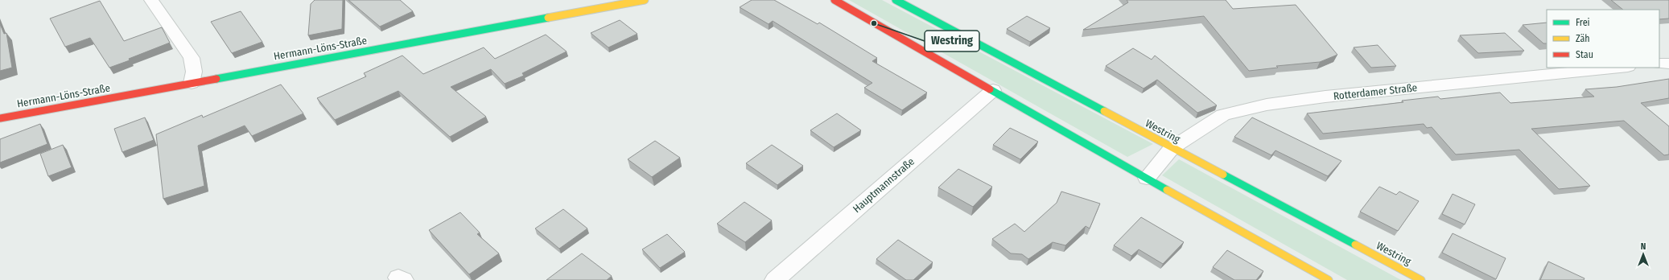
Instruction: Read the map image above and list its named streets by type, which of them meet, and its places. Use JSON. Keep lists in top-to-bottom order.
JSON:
{
  "streets": {
    "street": [
      "Hermann-Löns-Straße",
      "Rotterdamer Straße",
      "Westring",
      "Hauptmannstraße"
    ]
  },
  "crossings": [
    ["Rotterdamer Straße", "Westring"]
  ],
  "places": ["Westring"],
  "legend": ["Frei", "Zäh", "Stau"],
  "north": "top"
}
